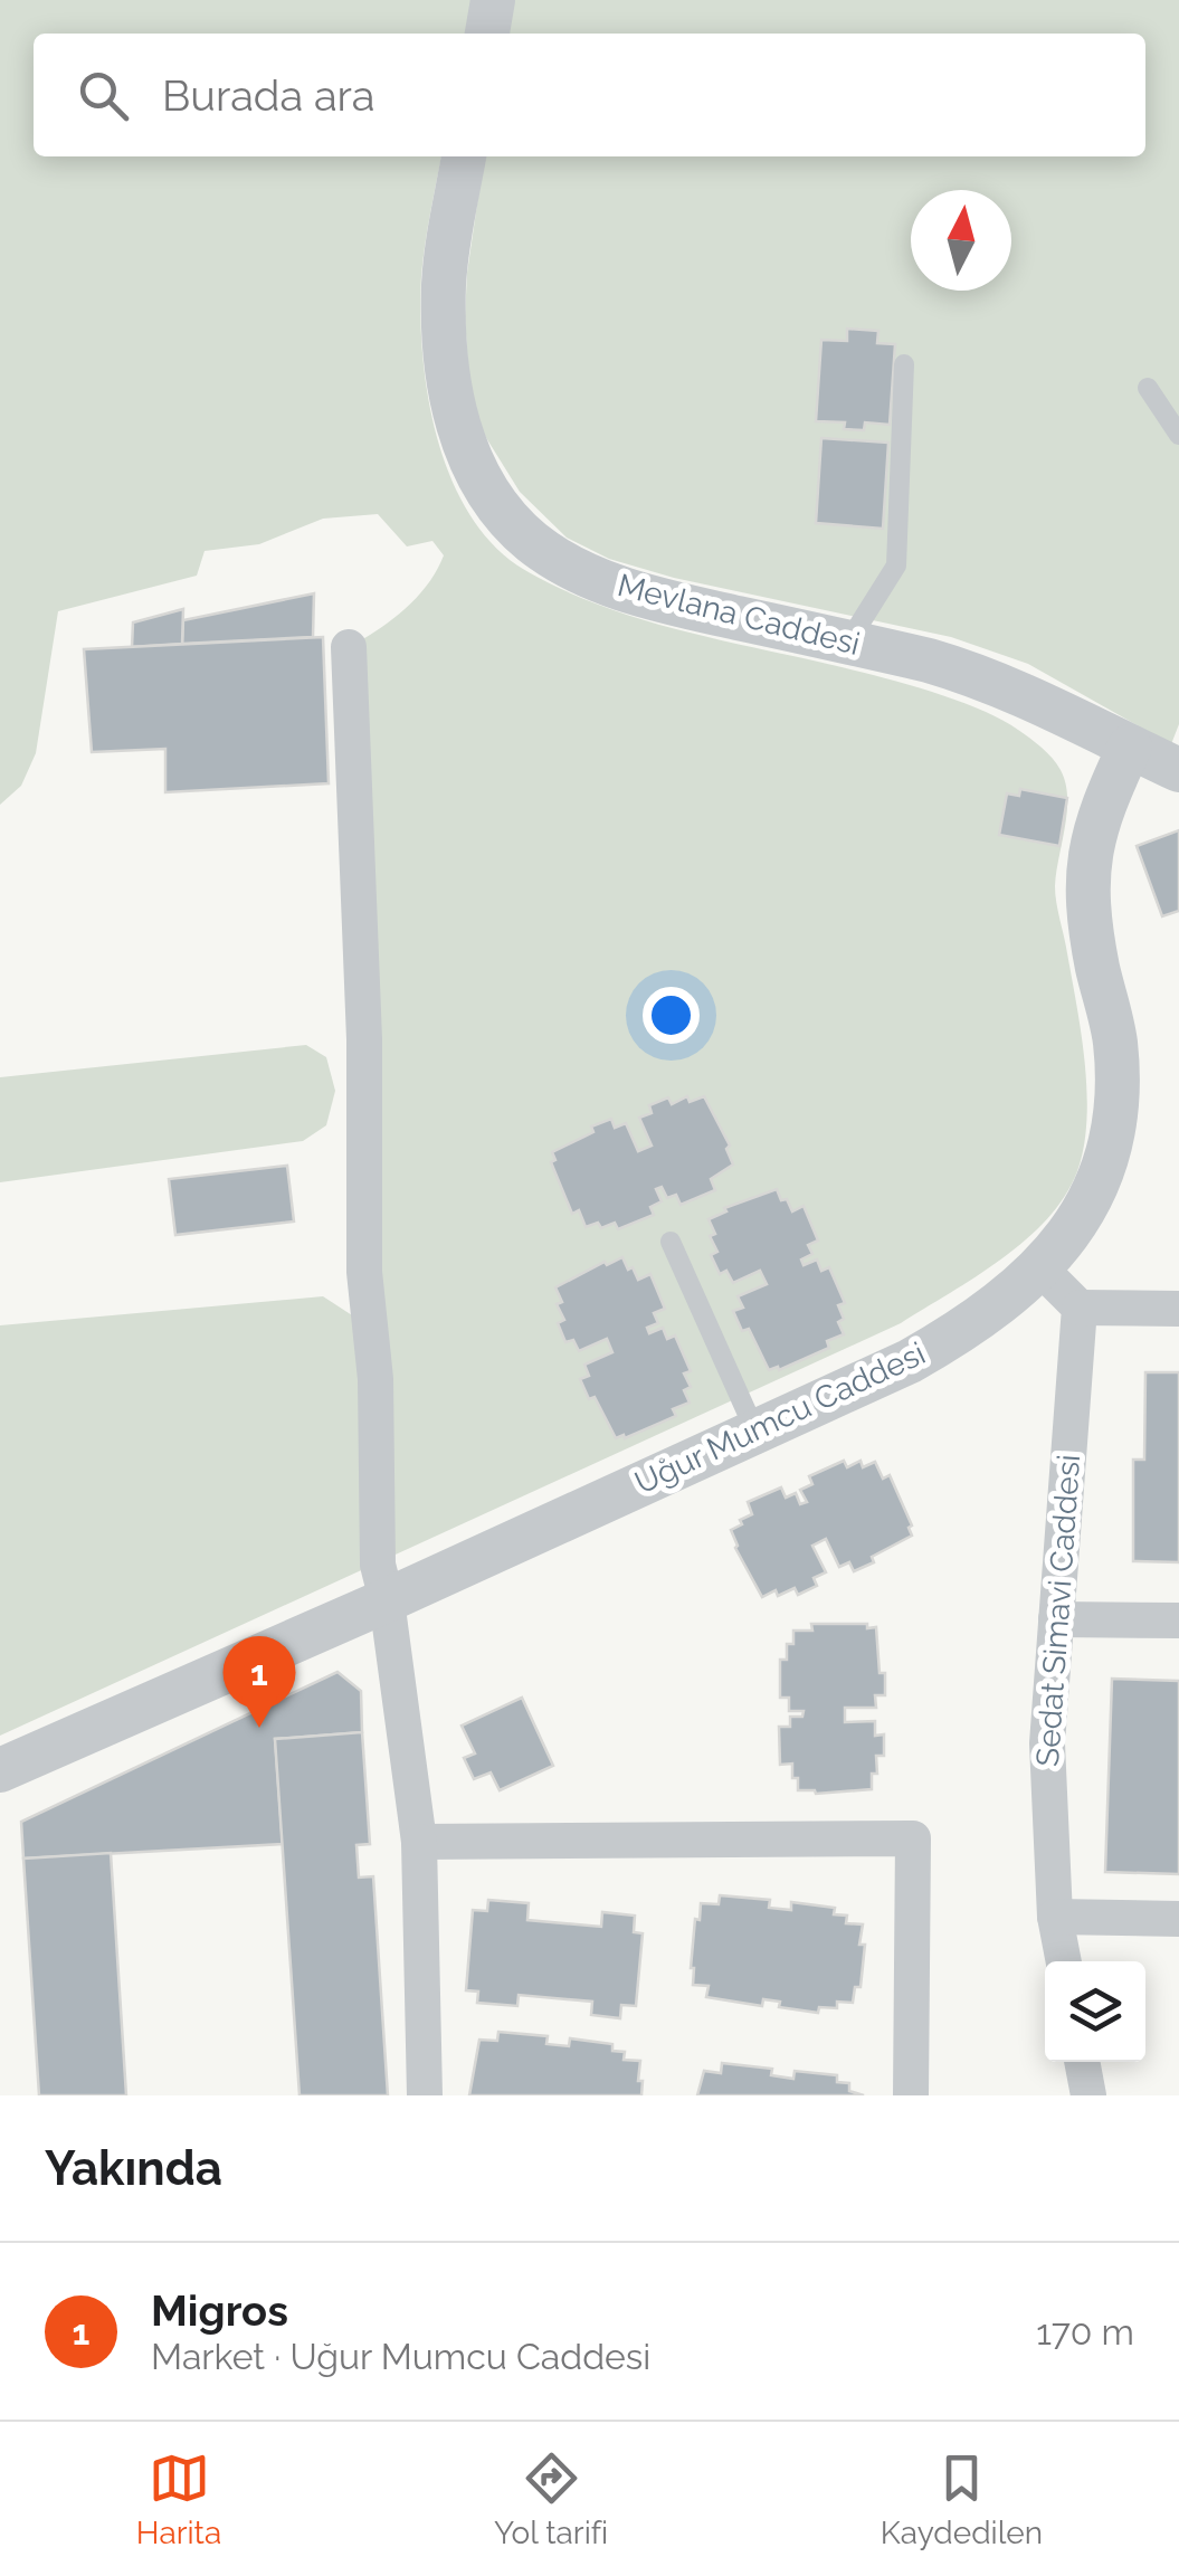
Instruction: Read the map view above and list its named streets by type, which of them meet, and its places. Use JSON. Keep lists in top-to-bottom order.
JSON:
{
  "streets": {
    "street": ["Mevlana Caddesi", "Uğur Mumcu Caddesi", "Sedat Simavi Caddesi"]
  },
  "crossings": [
    ["Mevlana Caddesi", "Uğur Mumcu Caddesi"]
  ],
  "north": "top",
  "page": {
    "search": "Burada ara",
    "pins": "1",
    "heading": "Yakında",
    "list": [
      {
        "mark": "1",
        "name": "Migros",
        "note": "Market · Uğur Mumcu Caddesi",
        "value": "170 m"
      }
    ],
    "nav": ["Harita", "Yol tarifi", "Kaydedilen"]
  }
}
